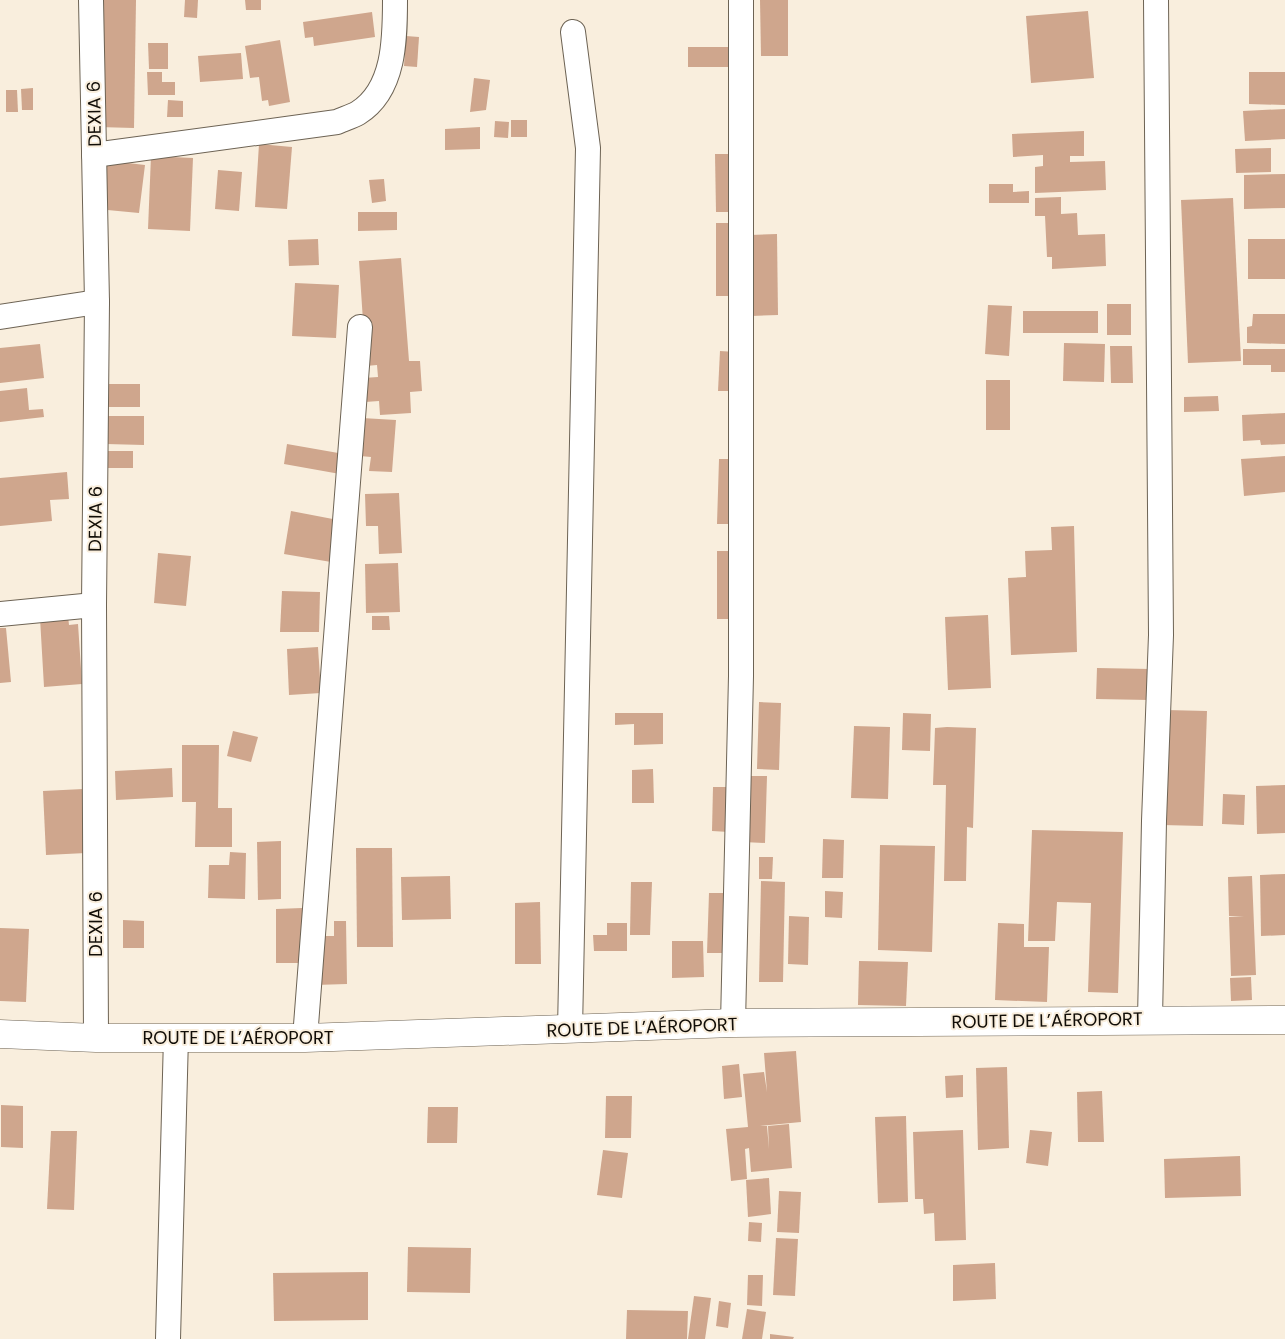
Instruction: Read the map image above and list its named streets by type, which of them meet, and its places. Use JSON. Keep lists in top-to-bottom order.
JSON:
{
  "streets": {
    "main road": ["ROUTE DE L’AÉROPORT"],
    "street": ["DEXIA 6"]
  },
  "crossings": [
    ["DEXIA 6", "ROUTE DE L’AÉROPORT"]
  ]
}
